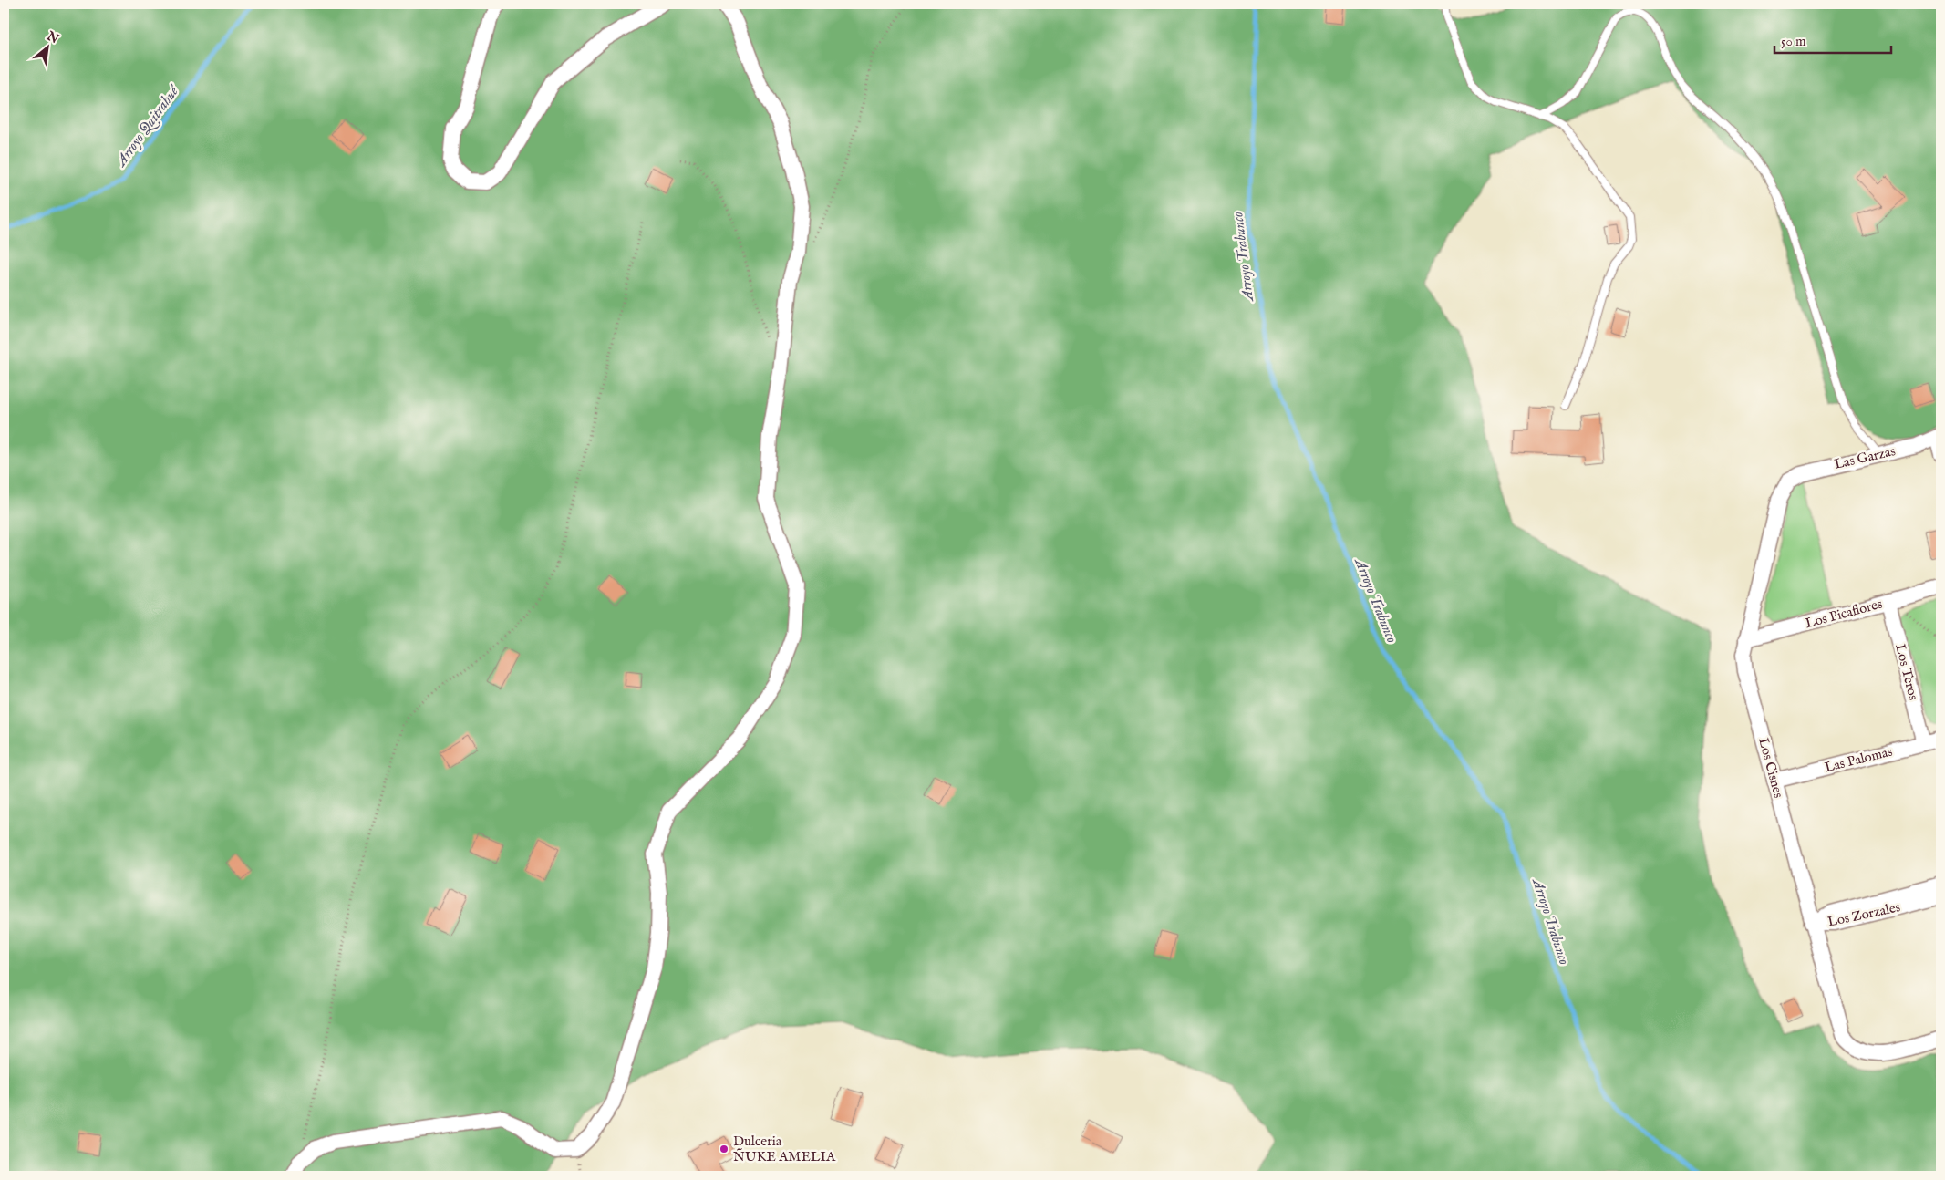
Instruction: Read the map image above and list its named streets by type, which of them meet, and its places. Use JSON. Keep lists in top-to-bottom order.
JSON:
{
  "streets": {
    "street": [
      "Las Garzas",
      "Los Picaflores",
      "Los Teros",
      "Las Palomas",
      "Los Cisnes",
      "Los Zorzales"
    ]
  },
  "crossings": [
    ["Las Garzas", "Los Cisnes"],
    ["Los Picaflores", "Los Teros"],
    ["Los Picaflores", "Los Cisnes"],
    ["Los Teros", "Las Palomas"],
    ["Las Palomas", "Los Cisnes"],
    ["Los Cisnes", "Los Zorzales"]
  ],
  "water": ["Arroyo Quitrahué", "Arroyo Trabunco"],
  "places": ["Dulceria ÑUKE AMELIA"],
  "scale_bar": "50 m",
  "north": "top right"
}
